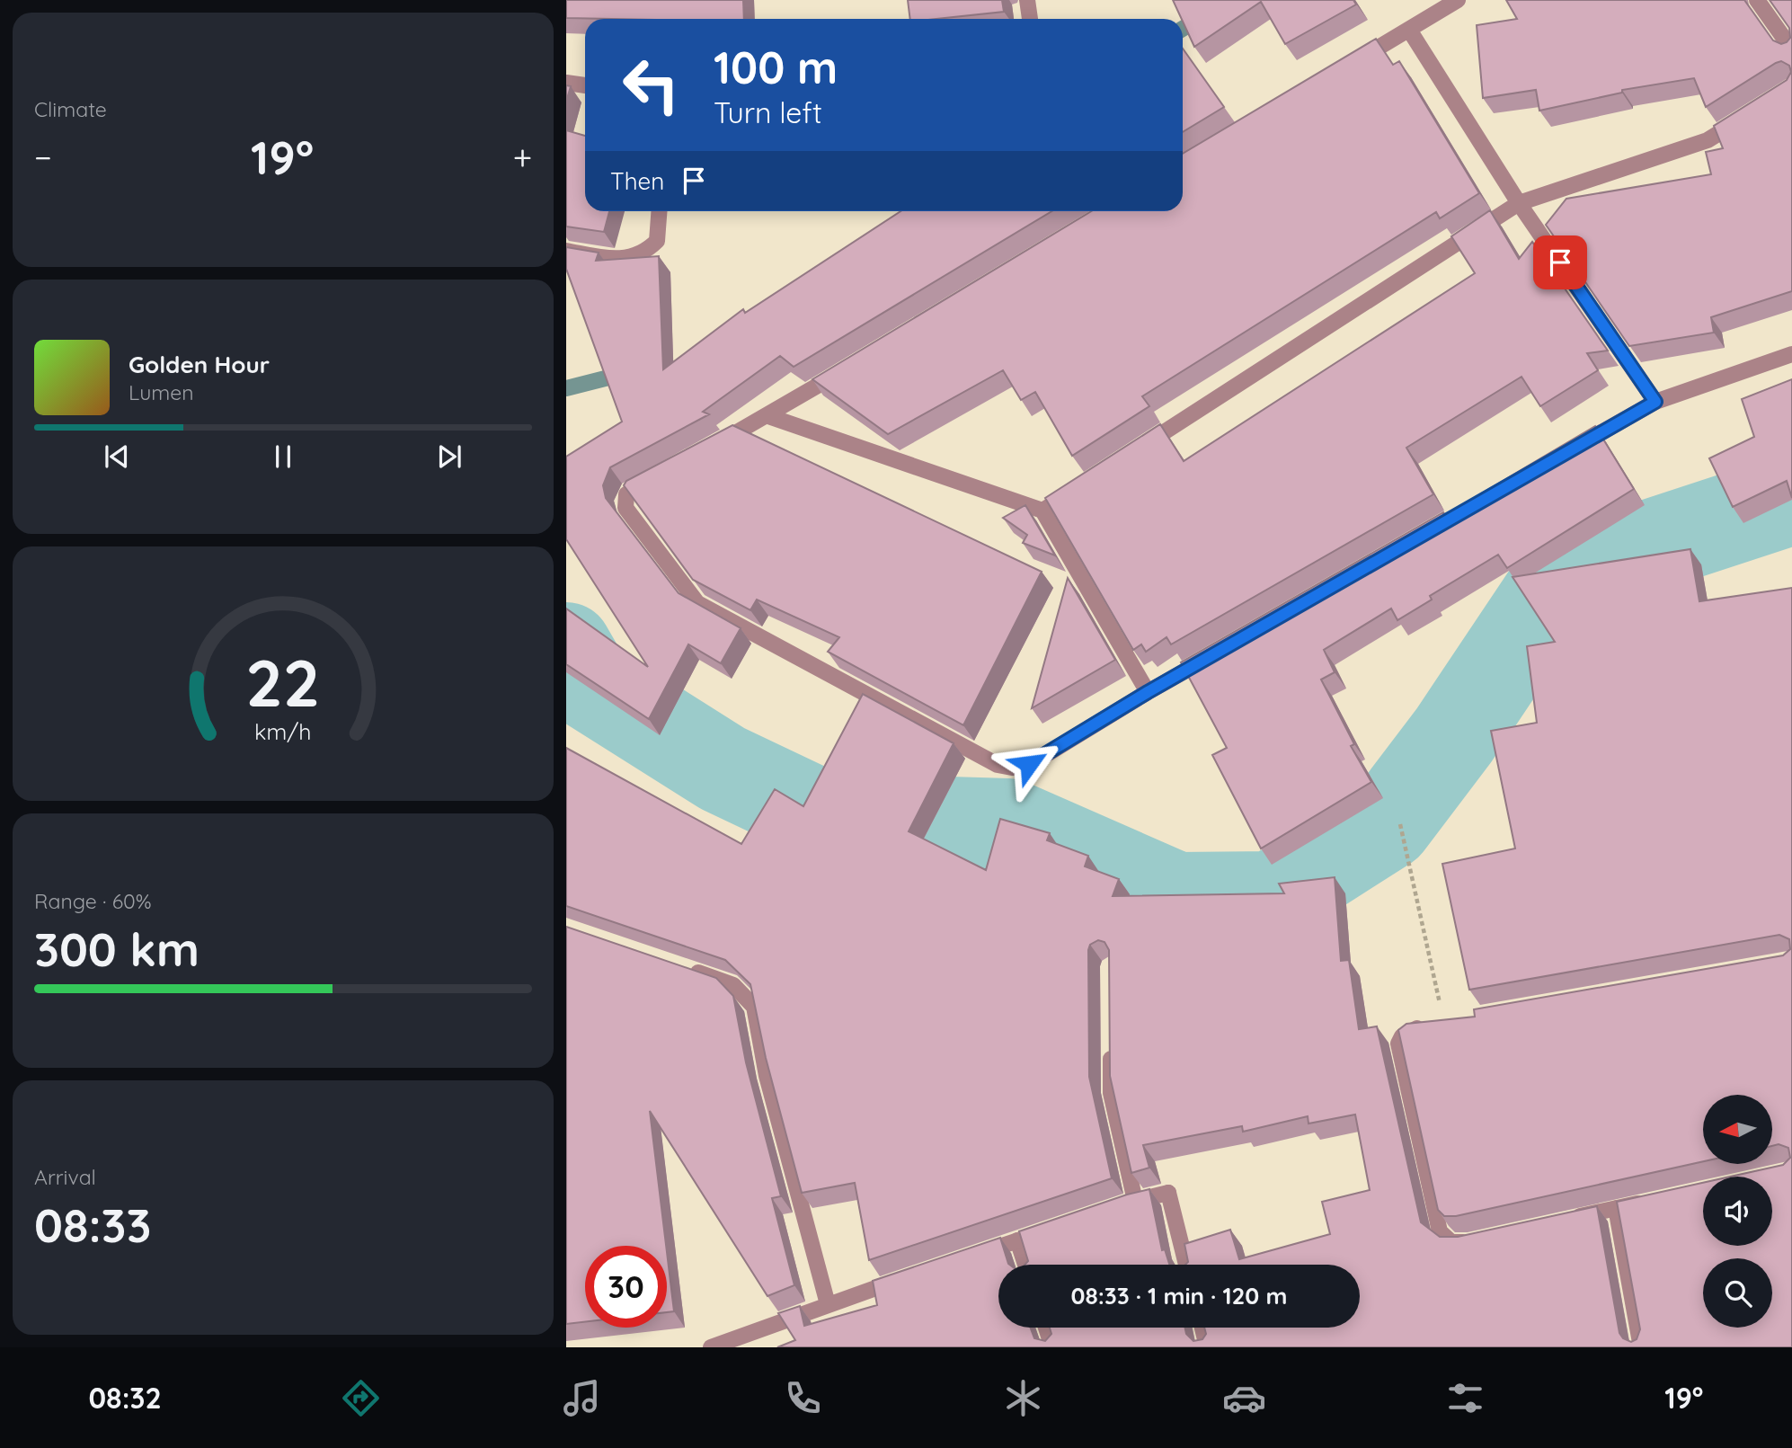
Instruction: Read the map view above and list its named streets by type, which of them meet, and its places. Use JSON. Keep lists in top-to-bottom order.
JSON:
{
  "north": "left",
  "page": {
    "tile": [
      "Climate",
      ["Range · 60%", "300 km"],
      ["Arrival", "08:33"]
    ],
    "turn": ["100 m", "Turn left"],
    "heat": ["−", "19°", "+"],
    "then": "Then",
    "song": ["Golden Hour", "Lumen"],
    "limit": "30",
    "trip": "08:33 · 1 min · 120 m",
    "tabs": ["08:32", "19°"],
    "gauge": ["22", "km/h"]
  }
}
